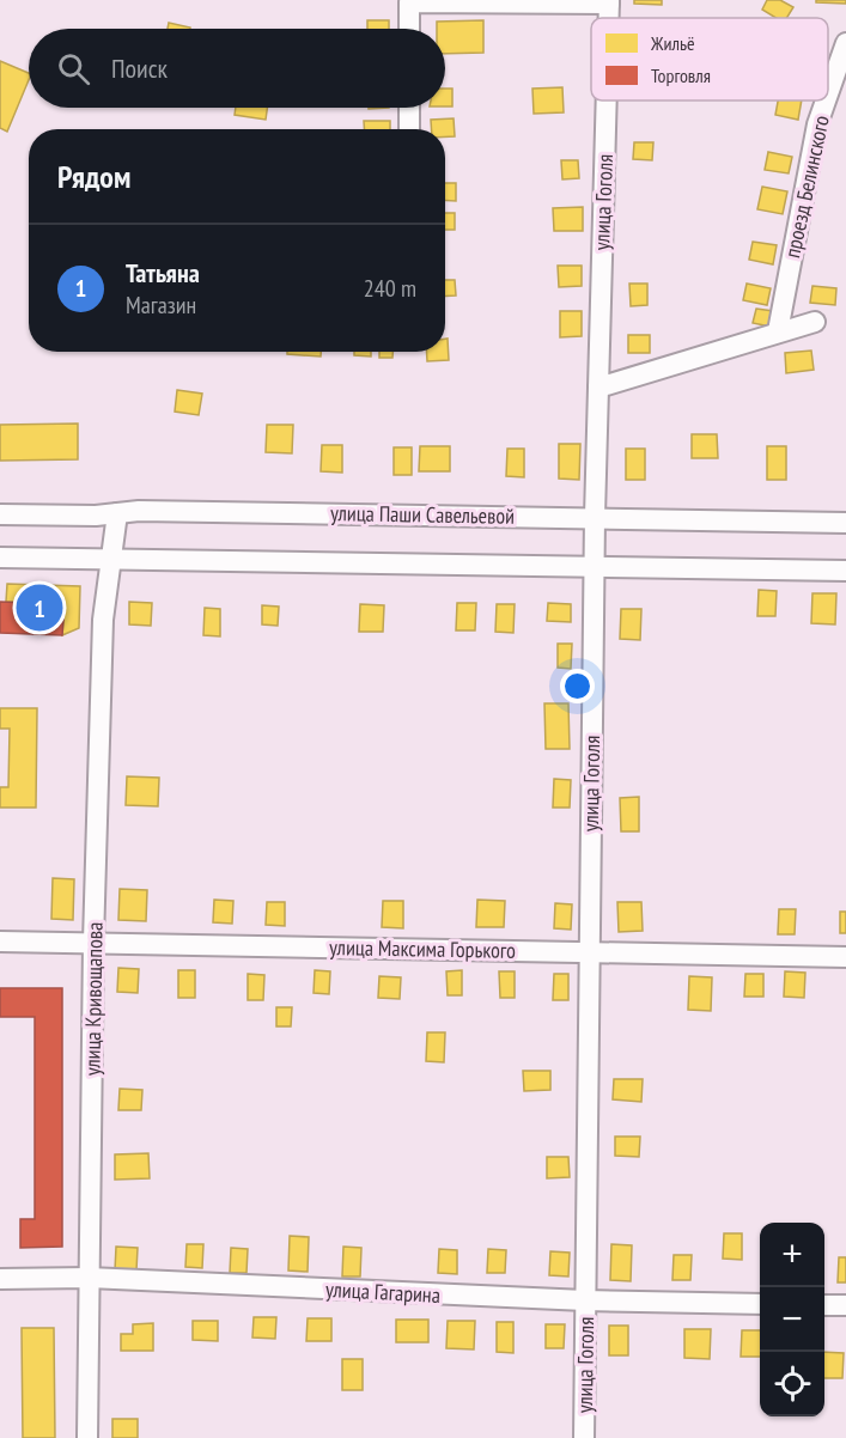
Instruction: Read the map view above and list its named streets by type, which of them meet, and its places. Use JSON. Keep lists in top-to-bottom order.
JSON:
{
  "streets": {
    "street": [
      "проезд Белинского",
      "улица Гоголя",
      "улица Паши Савельевой",
      "улица Максима Горького",
      "улица Кривощапова",
      "улица Гагарина"
    ]
  },
  "crossings": [
    ["улица Гоголя", "улица Паши Савельевой"],
    ["улица Гоголя", "улица Максима Горького"],
    ["улица Гоголя", "улица Гагарина"],
    ["улица Паши Савельевой", "улица Кривощапова"],
    ["улица Максима Горького", "улица Кривощапова"],
    ["улица Кривощапова", "улица Гагарина"]
  ],
  "legend": ["Жильё", "Торговля"],
  "page": {
    "search": "Поиск",
    "heading": "Рядом",
    "list": [
      {
        "mark": "1",
        "name": "Татьяна",
        "note": "Магазин",
        "value": "240 m"
      }
    ],
    "pins": "1",
    "map_buttons": ["+", "−"]
  }
}
